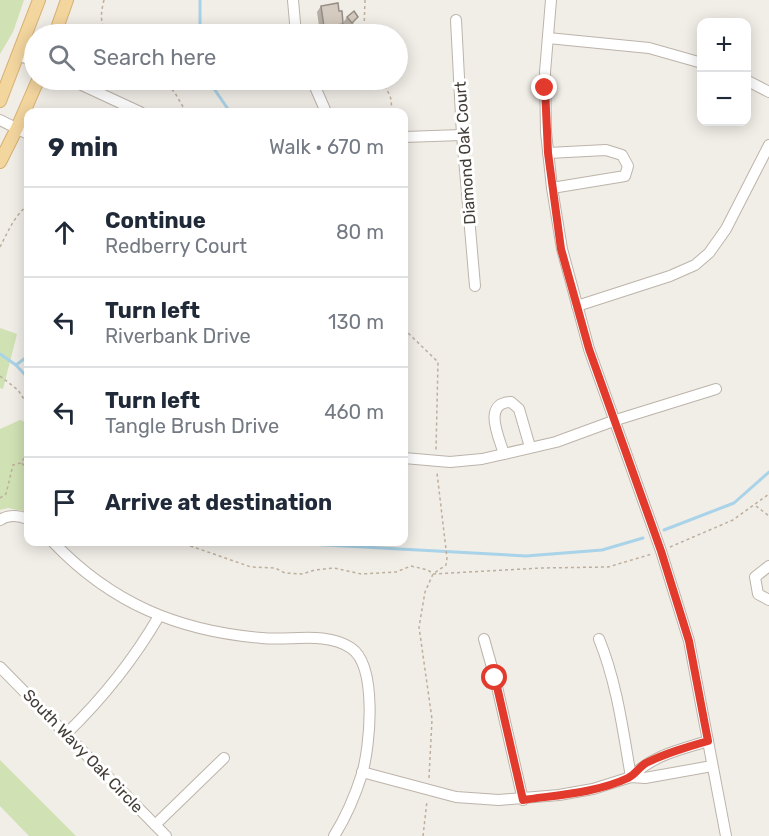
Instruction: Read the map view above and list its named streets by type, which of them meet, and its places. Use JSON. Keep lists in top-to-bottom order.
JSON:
{
  "streets": {
    "street": ["Diamond Oak Court", "South Wavy Oak Circle"]
  },
  "page": {
    "map_buttons": ["+", "−"],
    "search": "Search here",
    "heading": ["9 min", "Walk · 670 m"],
    "list": [
      ["Continue", "Redberry Court", "80 m"],
      ["Turn left", "Riverbank Drive", "130 m"],
      ["Turn left", "Tangle Brush Drive", "460 m"],
      "Arrive at destination"
    ]
  }
}
